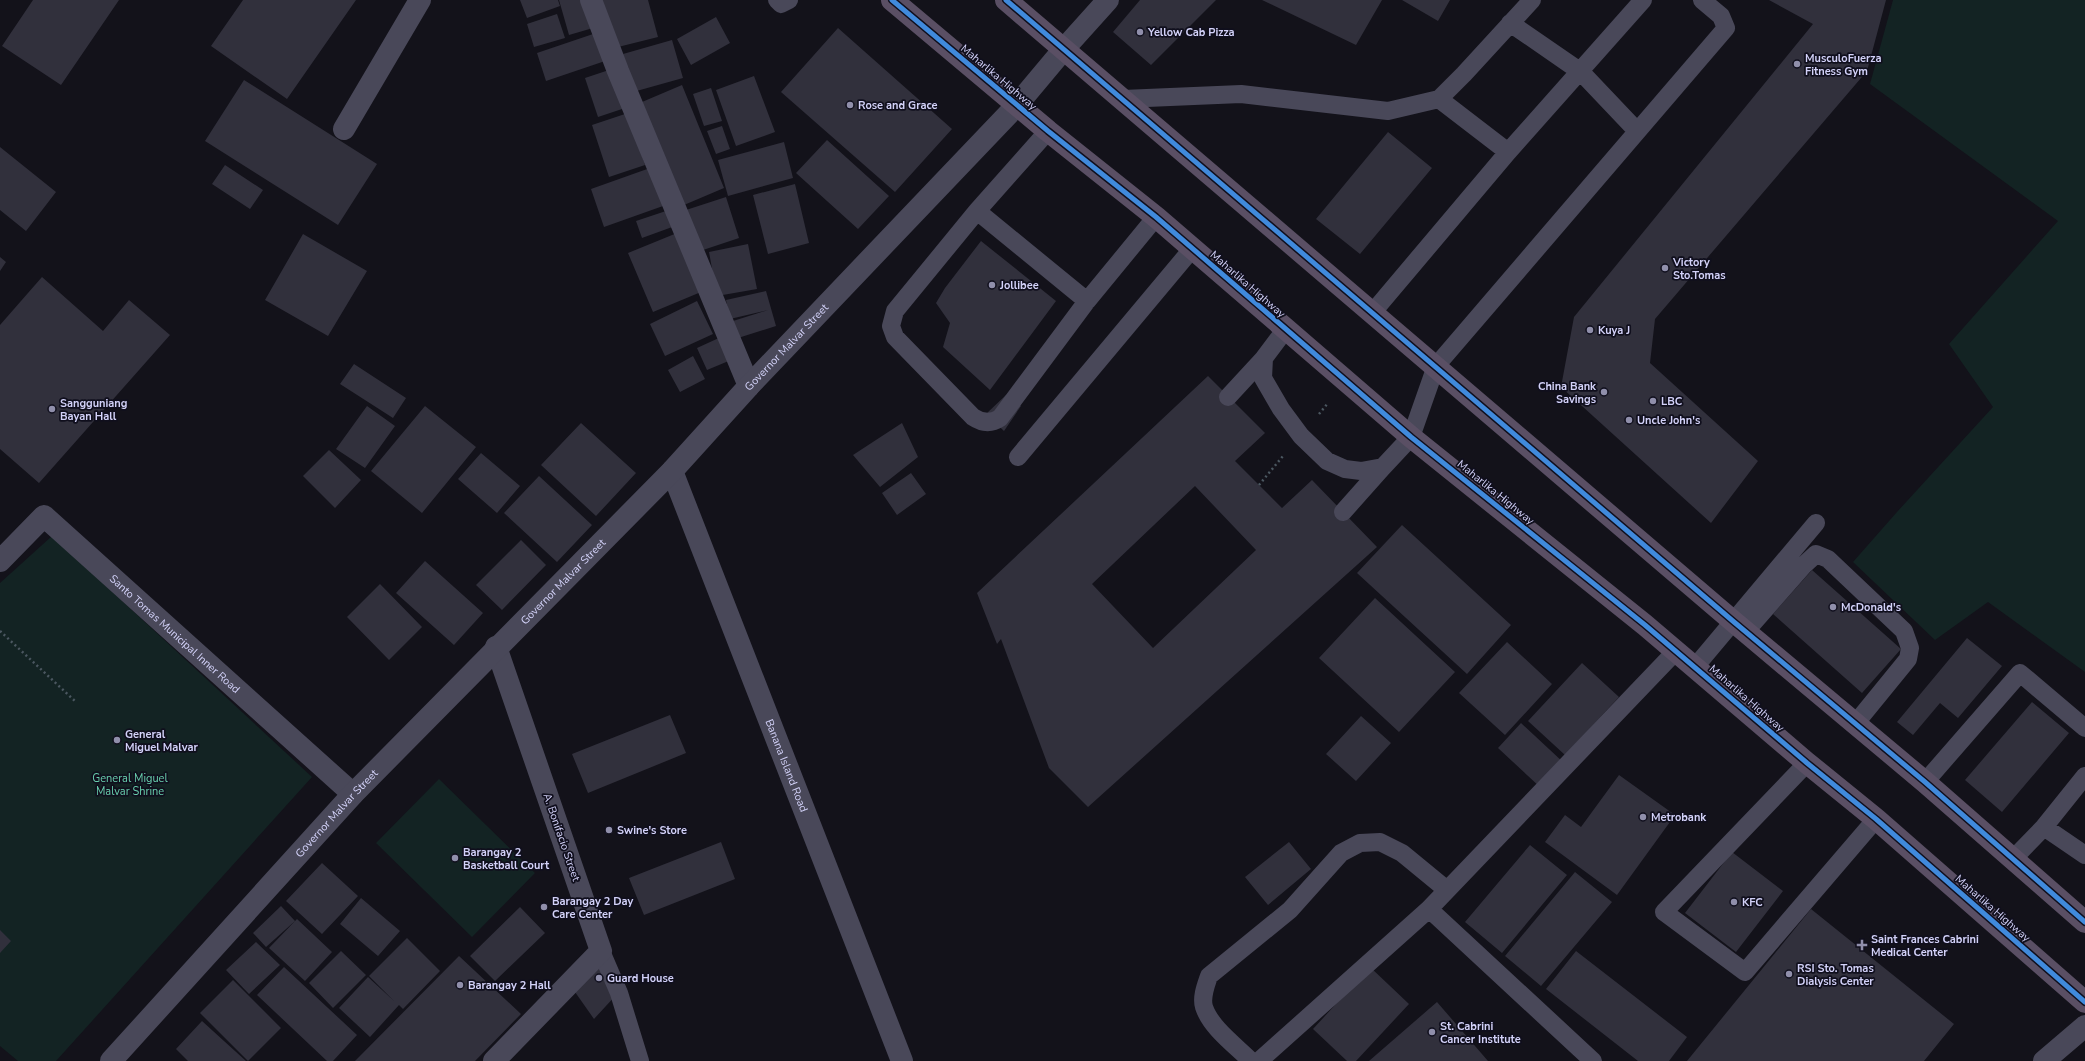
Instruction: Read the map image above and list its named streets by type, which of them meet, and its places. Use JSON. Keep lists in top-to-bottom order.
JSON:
{
  "streets": {
    "highway": ["Maharlika Highway"],
    "street": [
      "Governor Malvar Street",
      "Santo Tomas Municipal Inner Road",
      "Banana Island Road",
      "A. Bonifacio Street"
    ]
  },
  "crossings": [
    ["Maharlika Highway", "Governor Malvar Street"],
    ["Governor Malvar Street", "Santo Tomas Municipal Inner Road"],
    ["Governor Malvar Street", "Banana Island Road"],
    ["Governor Malvar Street", "A. Bonifacio Street"]
  ],
  "parks": ["General Miguel Malvar Shrine"],
  "places": {
    "other": [
      "Yellow Cab Pizza",
      "MusculoFuerza Fitness Gym",
      "Rose and Grace",
      "Victory Sto.Tomas",
      "Jollibee",
      "Kuya J",
      "China Bank Savings",
      "LBC",
      "Sangguniang Bayan Hall",
      "Uncle John's",
      "McDonald's",
      "General Miguel Malvar",
      "Metrobank",
      "Swine's Store",
      "Barangay 2 Basketball Court",
      "KFC",
      "Barangay 2 Day Care Center",
      "RSI Sto. Tomas Dialysis Center",
      "Guard House",
      "Barangay 2 Hall",
      "St. Cabrini Cancer Institute"
    ],
    "health": ["Saint Frances Cabrini Medical Center"]
  }
}
